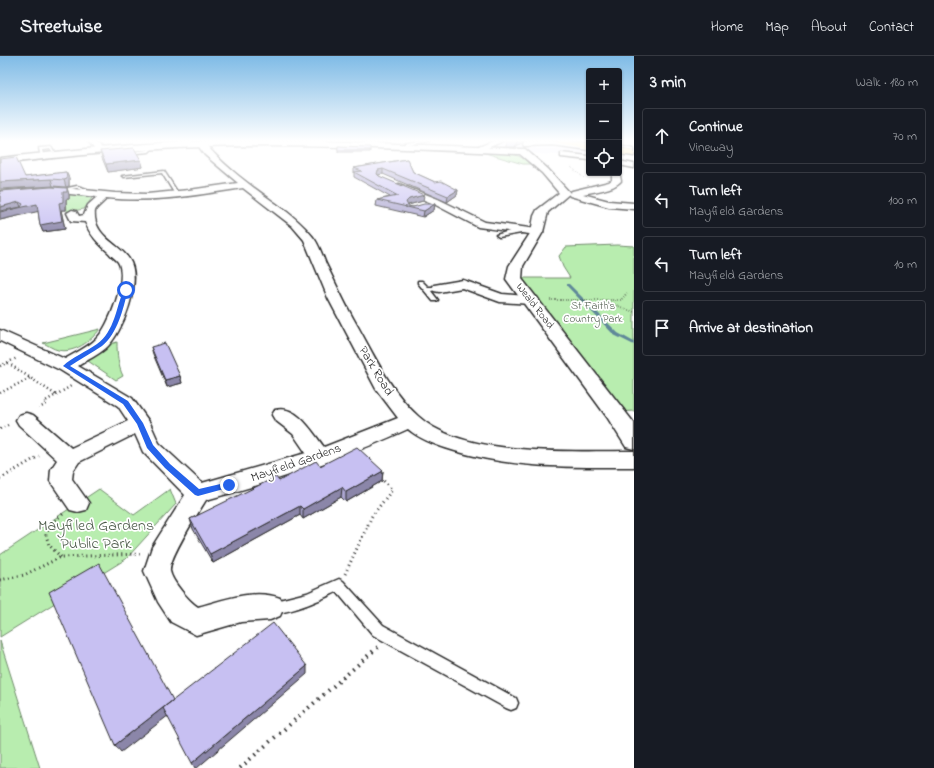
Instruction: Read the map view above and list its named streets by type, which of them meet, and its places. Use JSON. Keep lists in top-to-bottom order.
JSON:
{
  "streets": {
    "street": ["Weald Road", "Park Road", "Mayfield Gardens"]
  },
  "crossings": [
    ["Park Road", "Mayfield Gardens"]
  ],
  "parks": ["St Faith's Country Park", "Mayfiled Gardens Public Park"],
  "page": {
    "header": "Streetwise",
    "nav": [
      "Home",
      "Map",
      "About",
      "Contact"
    ],
    "heading": ["3 min", "Walk · 180 m"],
    "map_buttons": ["+", "−"],
    "list": [
      ["Continue", "Vineway", "70 m"],
      ["Turn left", "Mayfield Gardens", "100 m"],
      ["Turn left", "Mayfield Gardens", "10 m"],
      "Arrive at destination"
    ]
  }
}
